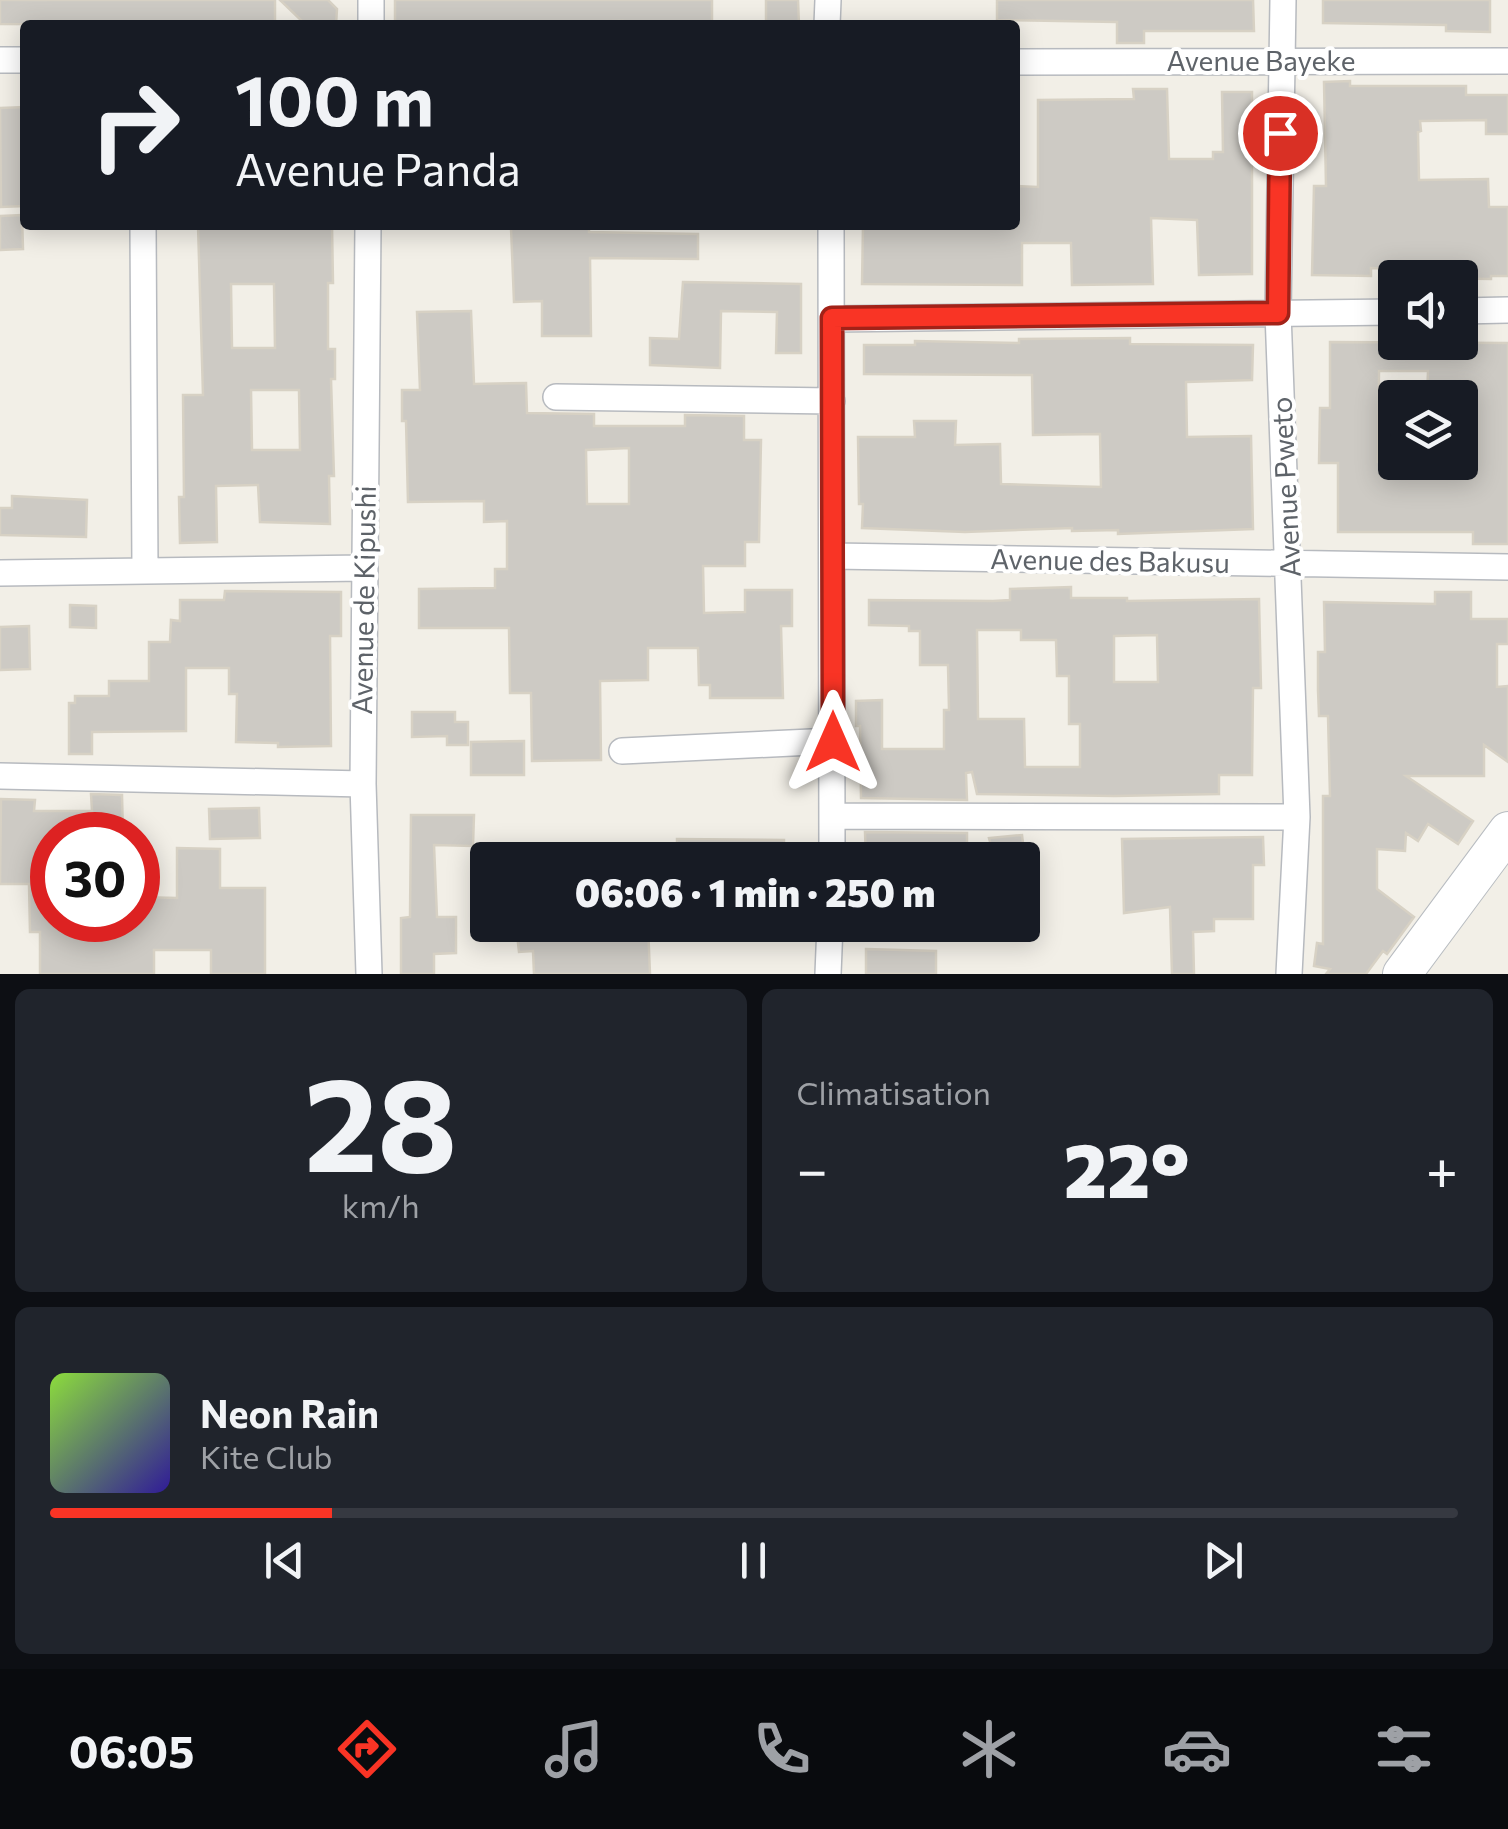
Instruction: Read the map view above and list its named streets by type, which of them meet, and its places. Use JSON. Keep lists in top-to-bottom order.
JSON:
{
  "streets": {
    "street": [
      "Avenue Bayeke",
      "Avenue Pweto",
      "Avenue des Bakusu",
      "Avenue de Kipushi"
    ]
  },
  "crossings": [
    ["Avenue Bayeke", "Avenue Pweto"],
    ["Avenue Pweto", "Avenue des Bakusu"]
  ],
  "page": {
    "turn": ["100 m", "Avenue Panda"],
    "limit": "30",
    "trip": "06:06 · 1 min · 250 m",
    "tile": [
      ["28", "km/h"],
      "Climatisation"
    ],
    "heat": ["−", "22°", "+"],
    "song": ["Neon Rain", "Kite Club"],
    "tabs": "06:05"
  }
}
